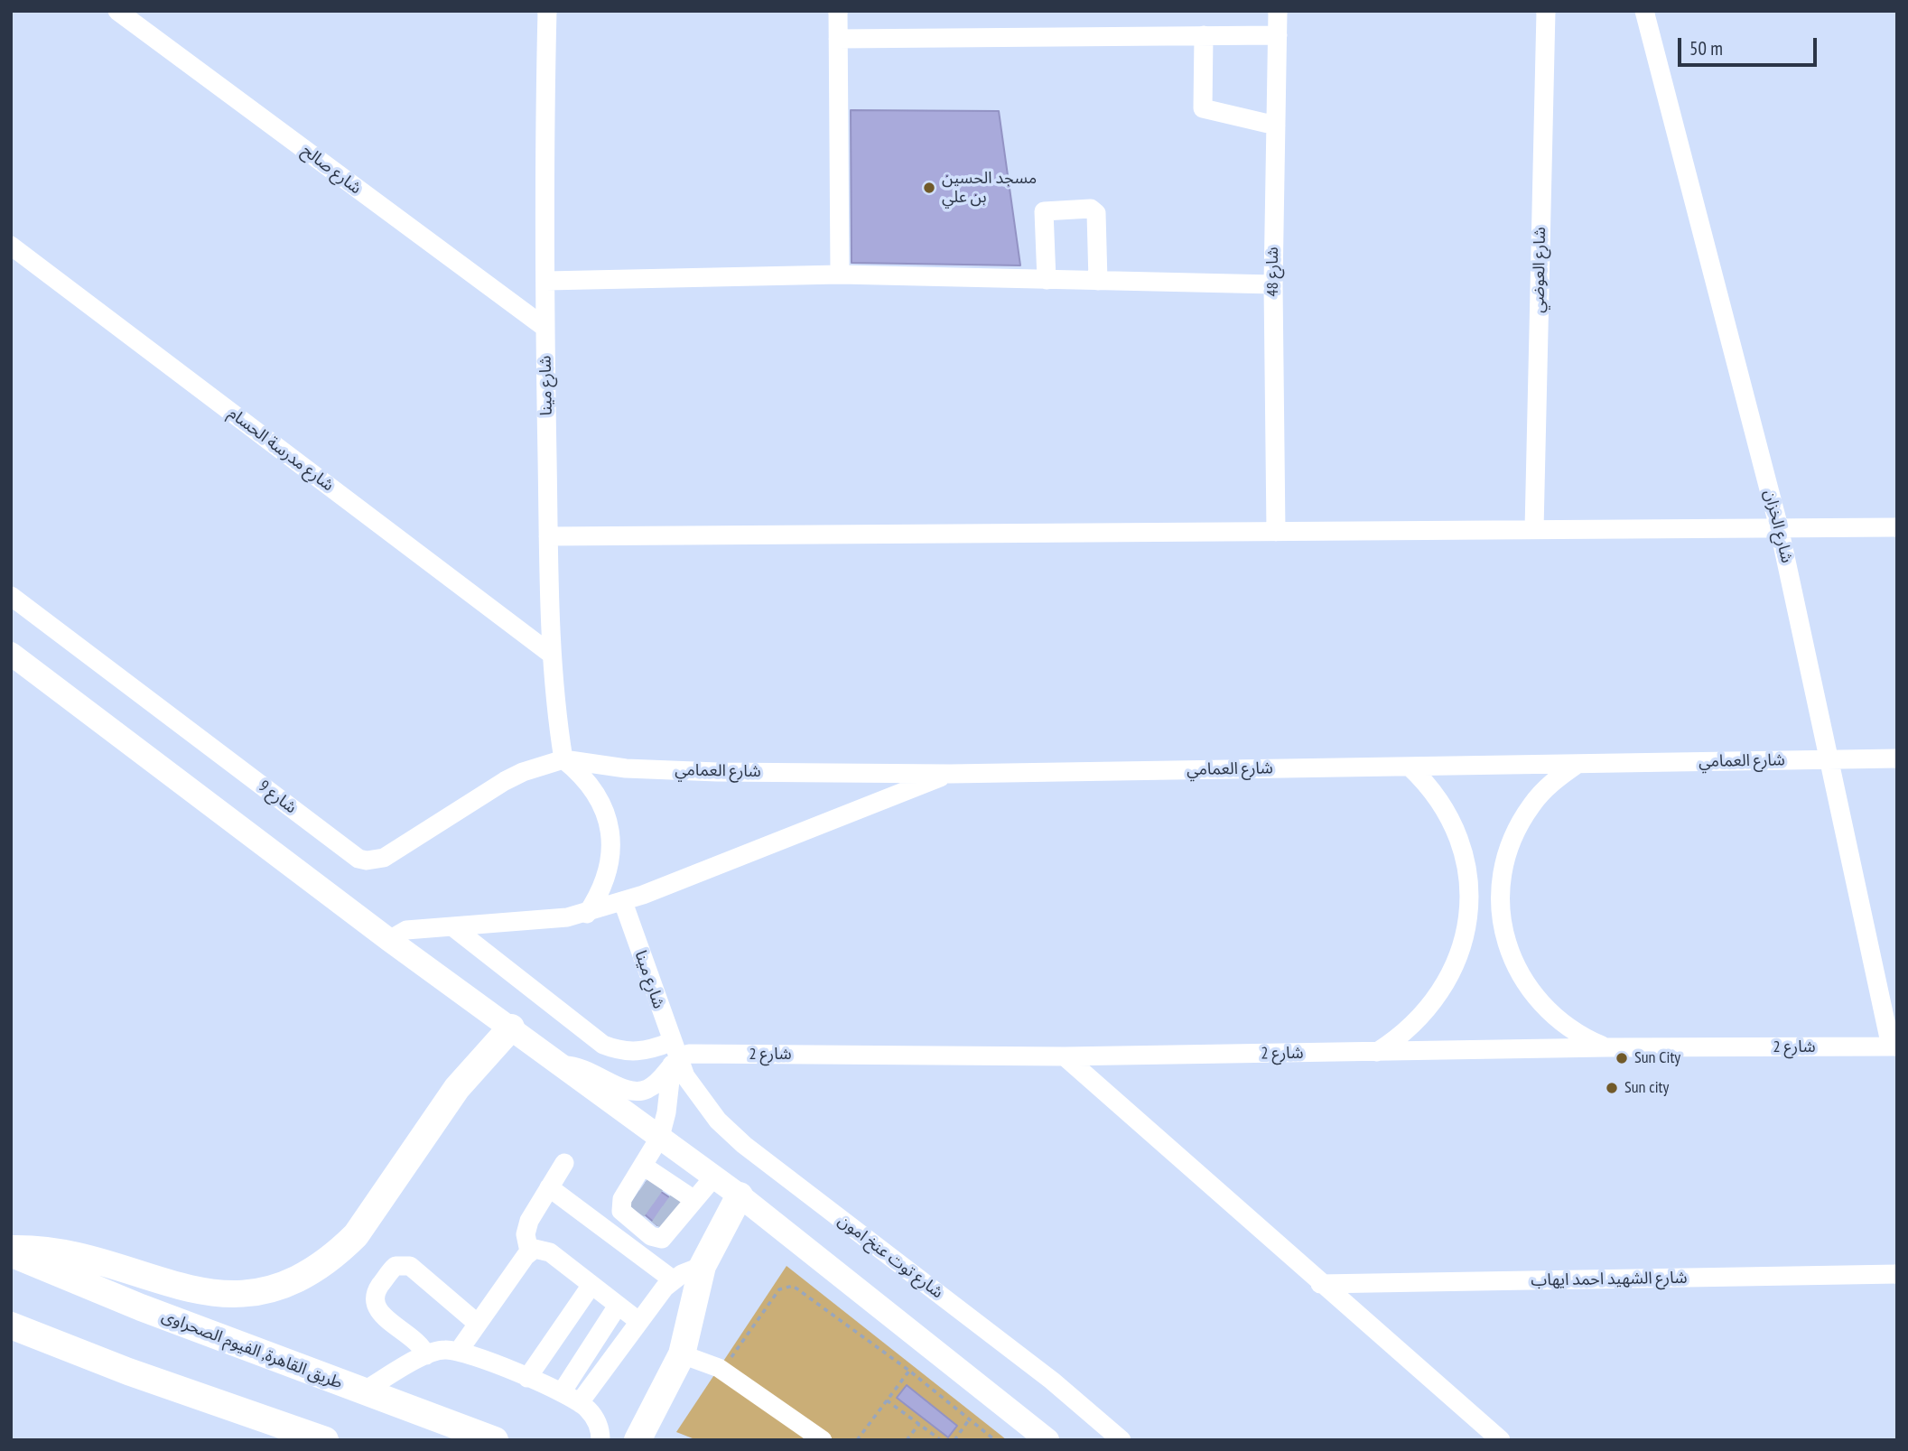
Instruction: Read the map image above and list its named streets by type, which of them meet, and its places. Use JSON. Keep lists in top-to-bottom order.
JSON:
{
  "streets": {
    "highway": ["طريق القاهرة, الفيوم الصحراوى"],
    "street": [
      "شارع صالح",
      "شارع العوضي",
      "شارع 48",
      "شارع مينا",
      "شارع مدرسة الحسام",
      "شارع الخزان",
      "شارع العمامي",
      "شارع 9",
      "شارع 2",
      "شارع توت عنخ امون",
      "شارع الشهيد احمد ايهاب"
    ]
  },
  "crossings": [
    ["شارع صالح", "شارع مينا"],
    ["شارع مينا", "شارع مدرسة الحسام"],
    ["شارع مينا", "شارع العمامي"],
    ["شارع مينا", "شارع 9"],
    ["شارع مينا", "شارع 2"],
    ["شارع مينا", "شارع توت عنخ امون"],
    ["شارع الخزان", "شارع العمامي"],
    ["شارع الخزان", "شارع 2"],
    ["شارع العمامي", "شارع 9"],
    ["شارع 2", "شارع توت عنخ امون"]
  ],
  "places": ["مسجد الحسين بن علي", "Sun City", "Sun city"],
  "scale_bar": "50 m"
}
